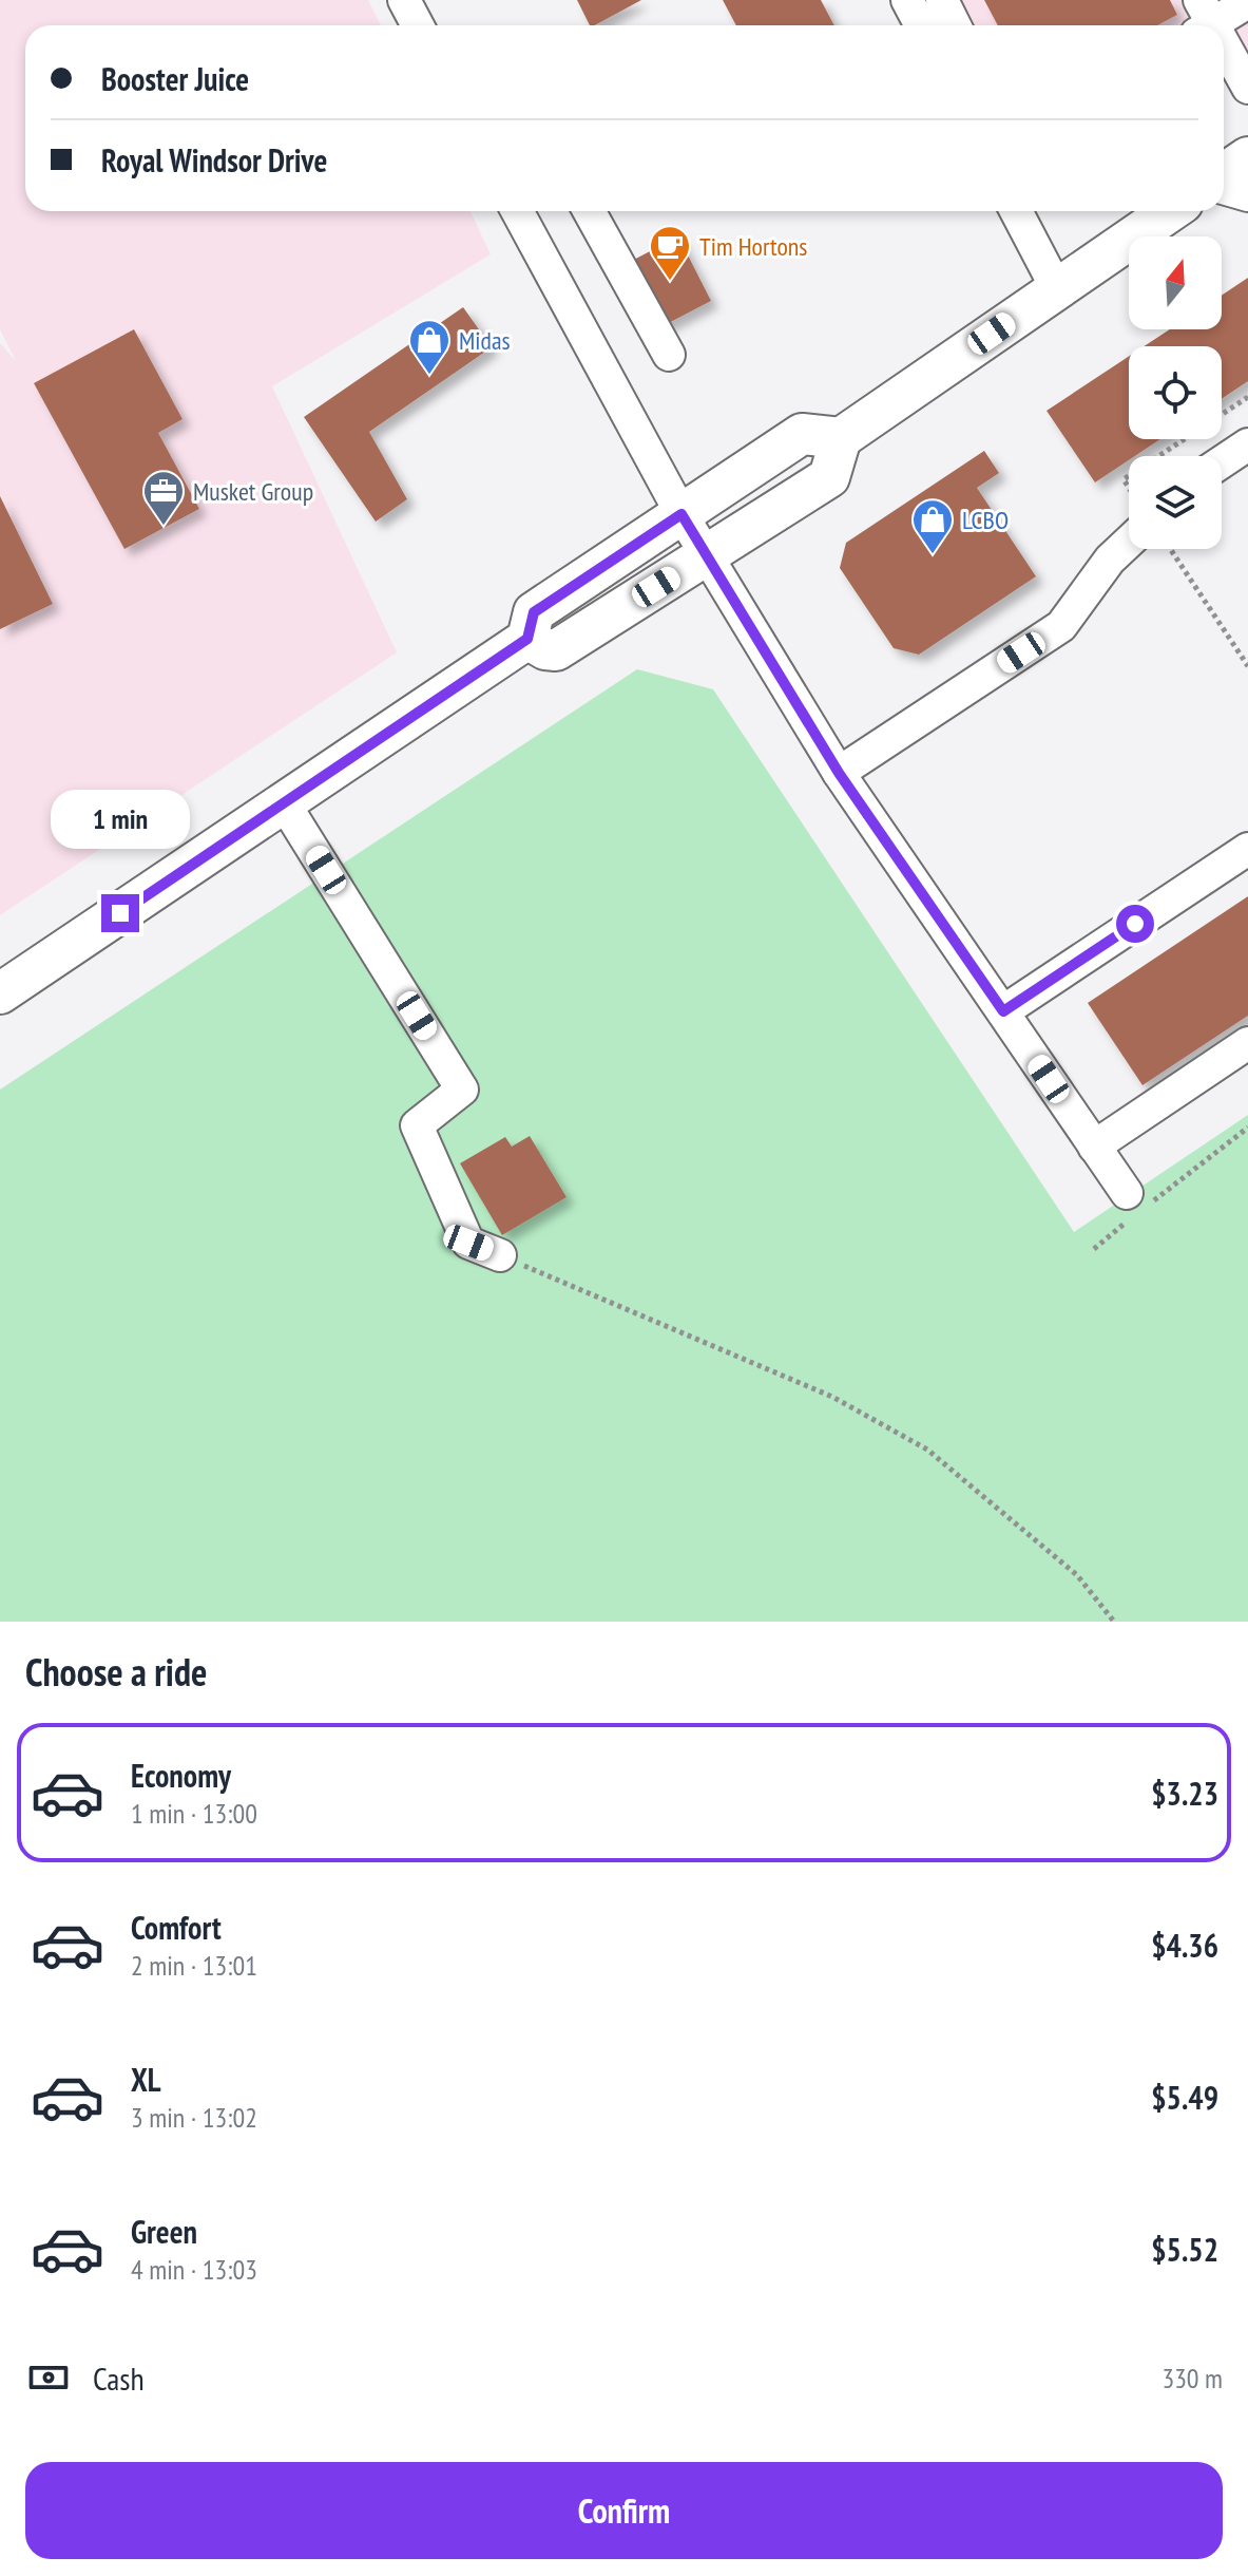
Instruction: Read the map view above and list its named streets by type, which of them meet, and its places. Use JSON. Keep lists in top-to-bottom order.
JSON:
{
  "places": {
    "cafe": ["Tim Hortons"],
    "shop": ["Midas", "LCBO"],
    "office": ["Musket Group"]
  },
  "north": "top",
  "page": {
    "banner": ["Booster Juice", "Royal Windsor Drive"],
    "bubble": "1 min",
    "heading": "Choose a ride",
    "list": [
      {
        "name": "Economy",
        "note": "1 min · 13:00",
        "value": "$3.23"
      },
      {
        "name": "Comfort",
        "note": "2 min · 13:01",
        "value": "$4.36"
      },
      {
        "name": "XL",
        "note": "3 min · 13:02",
        "value": "$5.49"
      },
      {
        "name": "Green",
        "note": "4 min · 13:03",
        "value": "$5.52"
      }
    ],
    "pay": ["Cash", "330 m"],
    "buttons": "Confirm"
  }
}
